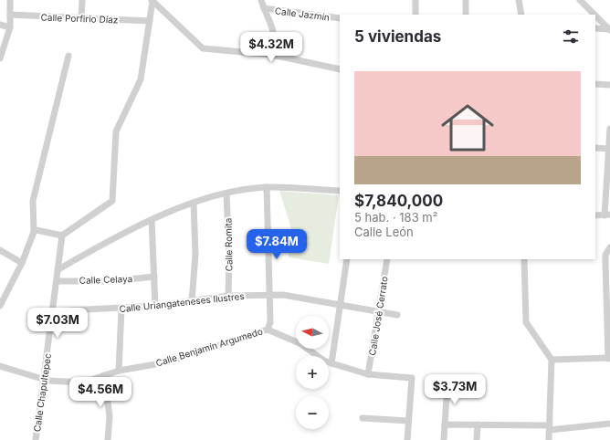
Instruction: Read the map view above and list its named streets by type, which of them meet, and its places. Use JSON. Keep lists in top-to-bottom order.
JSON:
{
  "streets": {
    "street": [
      "Calle Jazmín",
      "Calle Porfirio Díaz",
      "Calle Romita",
      "Calle Celaya",
      "Calle Uriangateneses Ilustres",
      "Calle José Cerrato",
      "Calle Benjamín Argumedo",
      "Calle Chapultepec"
    ]
  },
  "crossings": [
    ["Calle Romita", "Calle Uriangateneses Ilustres"],
    ["Calle Celaya", "Calle Chapultepec"],
    ["Calle Uriangateneses Ilustres", "Calle José Cerrato"],
    ["Calle Uriangateneses Ilustres", "Calle Chapultepec"],
    ["Calle José Cerrato", "Calle Benjamín Argumedo"],
    ["Calle Benjamín Argumedo", "Calle Chapultepec"]
  ],
  "north": "left",
  "page": {
    "heading": "5 viviendas",
    "price": [
      "$4.32M",
      "$7.84M",
      "$7.03M",
      "$3.73M",
      "$4.56M"
    ],
    "list": [
      {
        "name": "$7,840,000",
        "note": "5 hab. · 183 m² · Calle León"
      }
    ],
    "map_buttons": ["+", "−"]
  }
}
